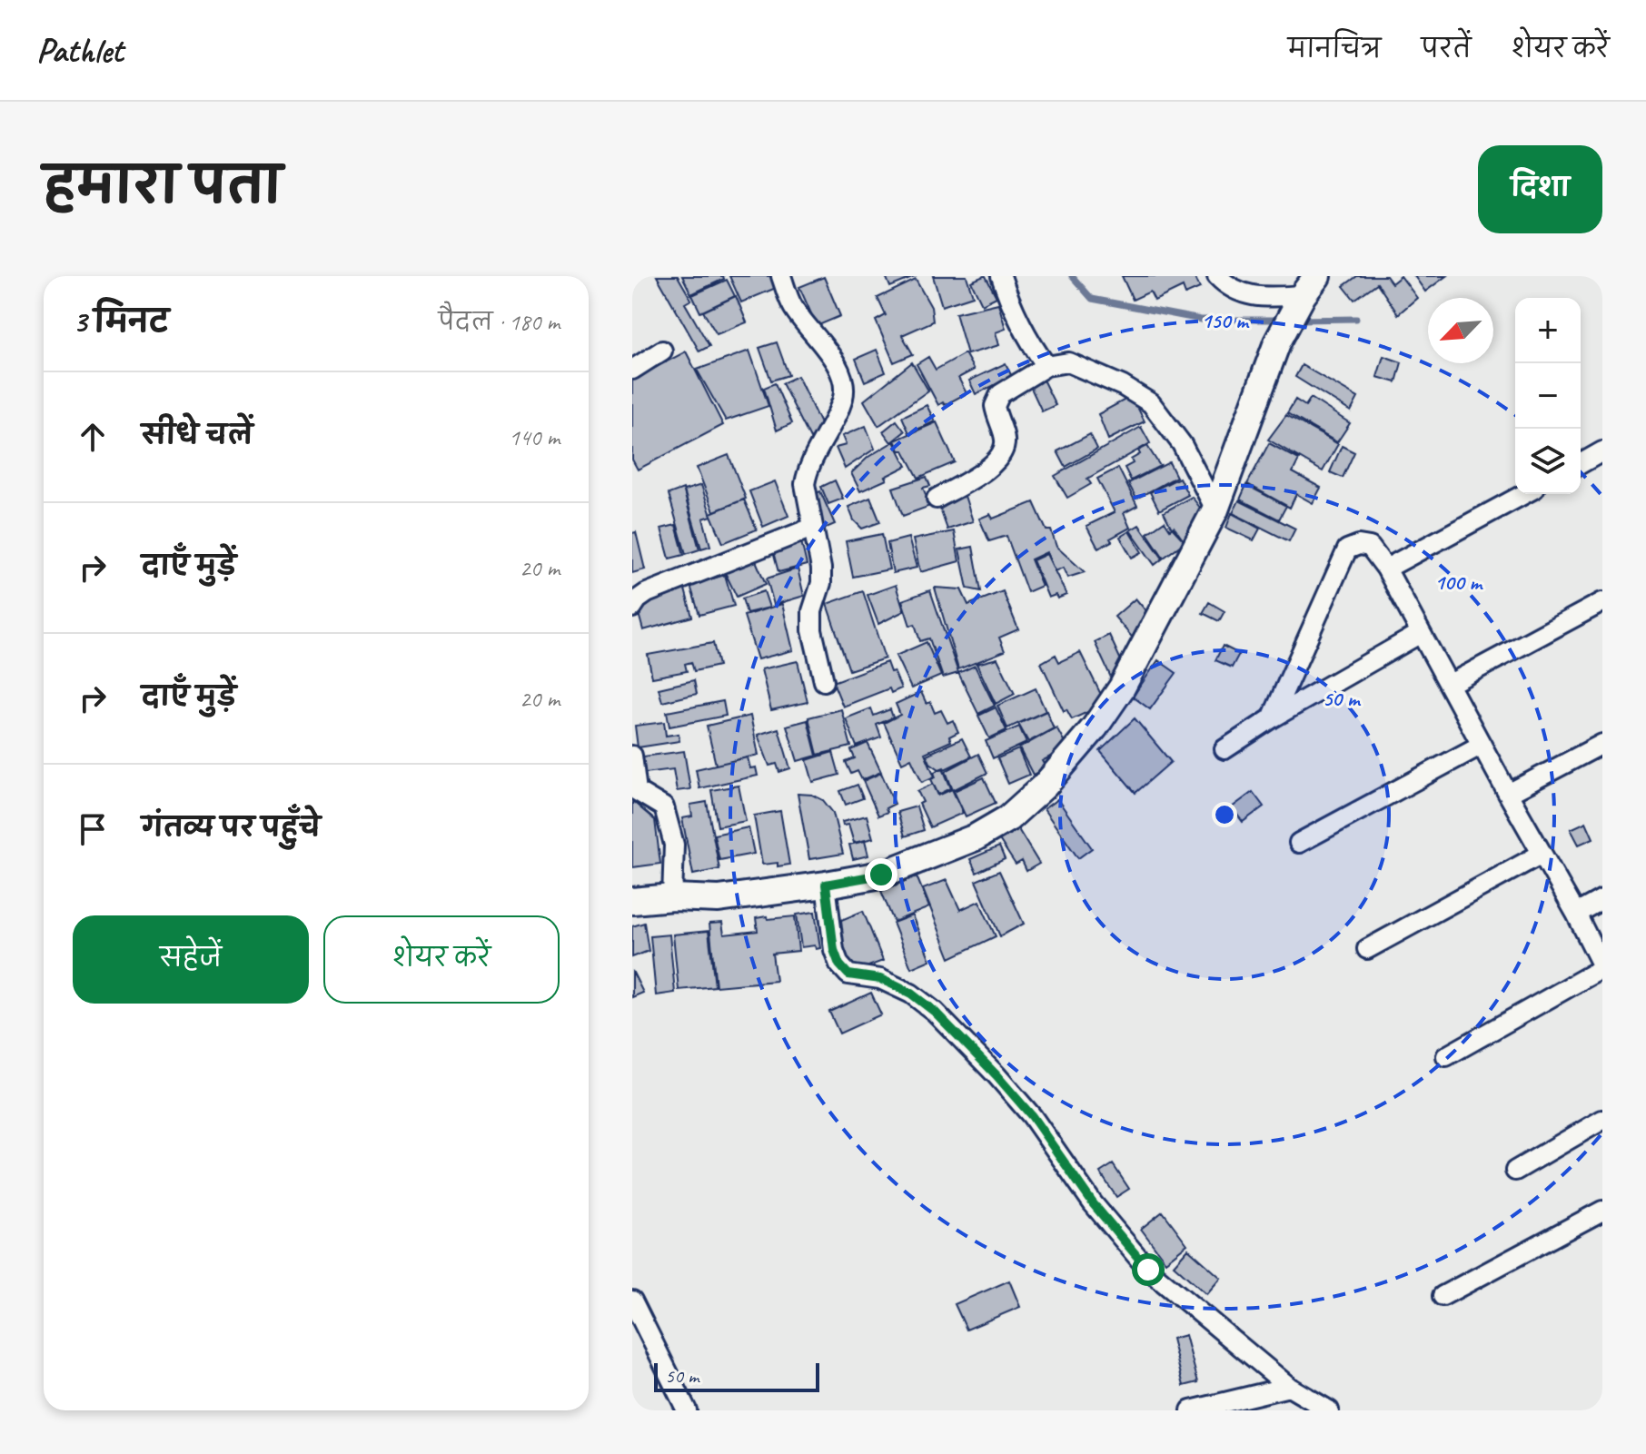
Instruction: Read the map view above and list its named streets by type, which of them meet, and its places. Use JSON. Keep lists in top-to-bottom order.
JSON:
{
  "scale_bar": "50 m",
  "north": "bottom left",
  "page": {
    "header": "Pathlet",
    "nav": ["मानचित्र", "परतें", "शेयर करें"],
    "title": "हमारा पता",
    "buttons": [
      "दिशा",
      ["सहेजें", "शेयर करें"]
    ],
    "heading": ["3 मिनट", "पैदल · 180 m"],
    "map_buttons": ["+", "−"],
    "list": [
      ["सीधे चलें", "140 m"],
      ["दाएँ मुड़ें", "20 m"],
      ["दाएँ मुड़ें", "20 m"],
      "गंतव्य पर पहुँचे"
    ],
    "scale": "50 m"
  },
  "rings": ["150 m", "100 m", "50 m"]
}
